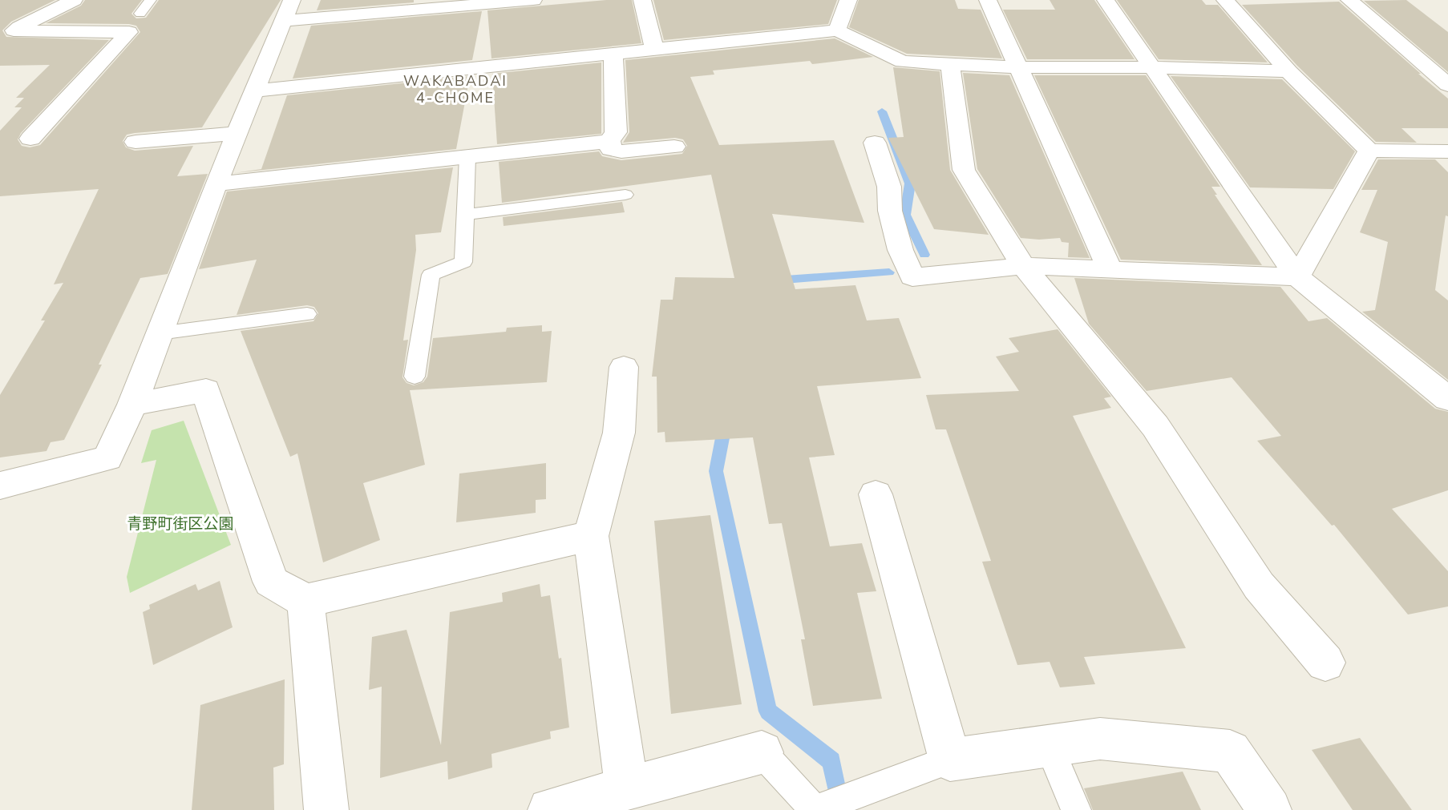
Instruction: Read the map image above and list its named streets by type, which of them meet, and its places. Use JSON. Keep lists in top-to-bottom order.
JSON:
{
  "districts": ["WAKABADAI 4-CHOME"],
  "parks": ["青野町街区公園"]
}
